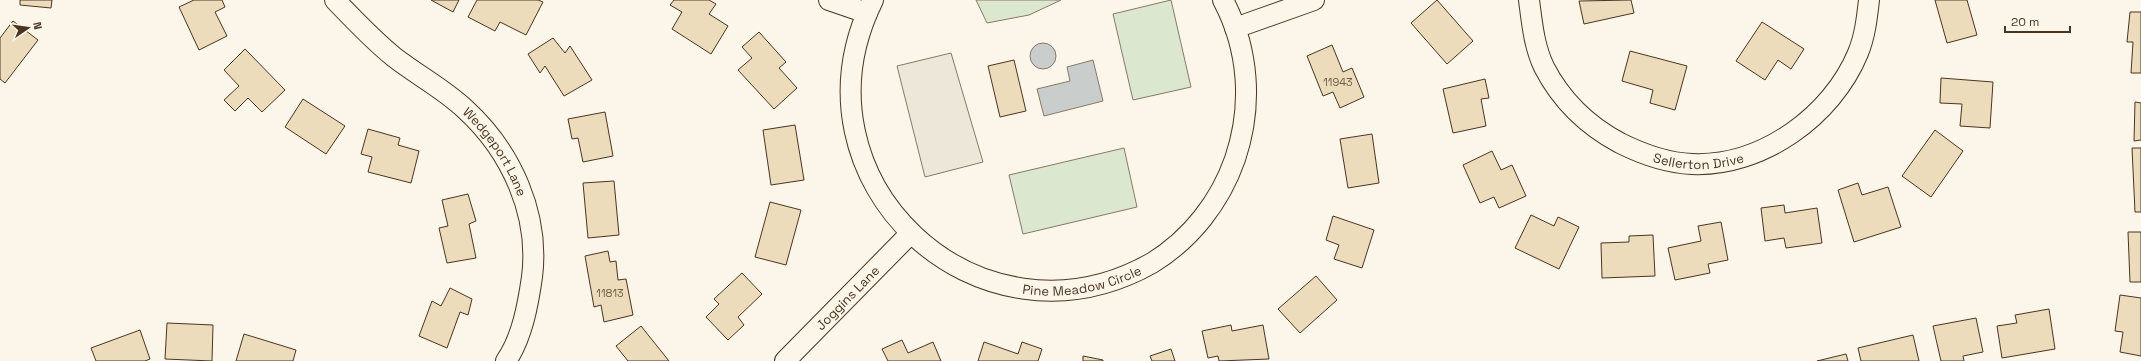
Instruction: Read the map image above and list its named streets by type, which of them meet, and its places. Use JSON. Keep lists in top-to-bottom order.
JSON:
{
  "streets": {
    "street": [
      "Wedgeport Lane",
      "Sellerton Drive",
      "Pine Meadow Circle",
      "Joggins Lane"
    ]
  },
  "crossings": [
    ["Pine Meadow Circle", "Joggins Lane"]
  ],
  "house_numbers": ["11943", "11813"],
  "scale_bar": "20 m",
  "north": "right"
}
